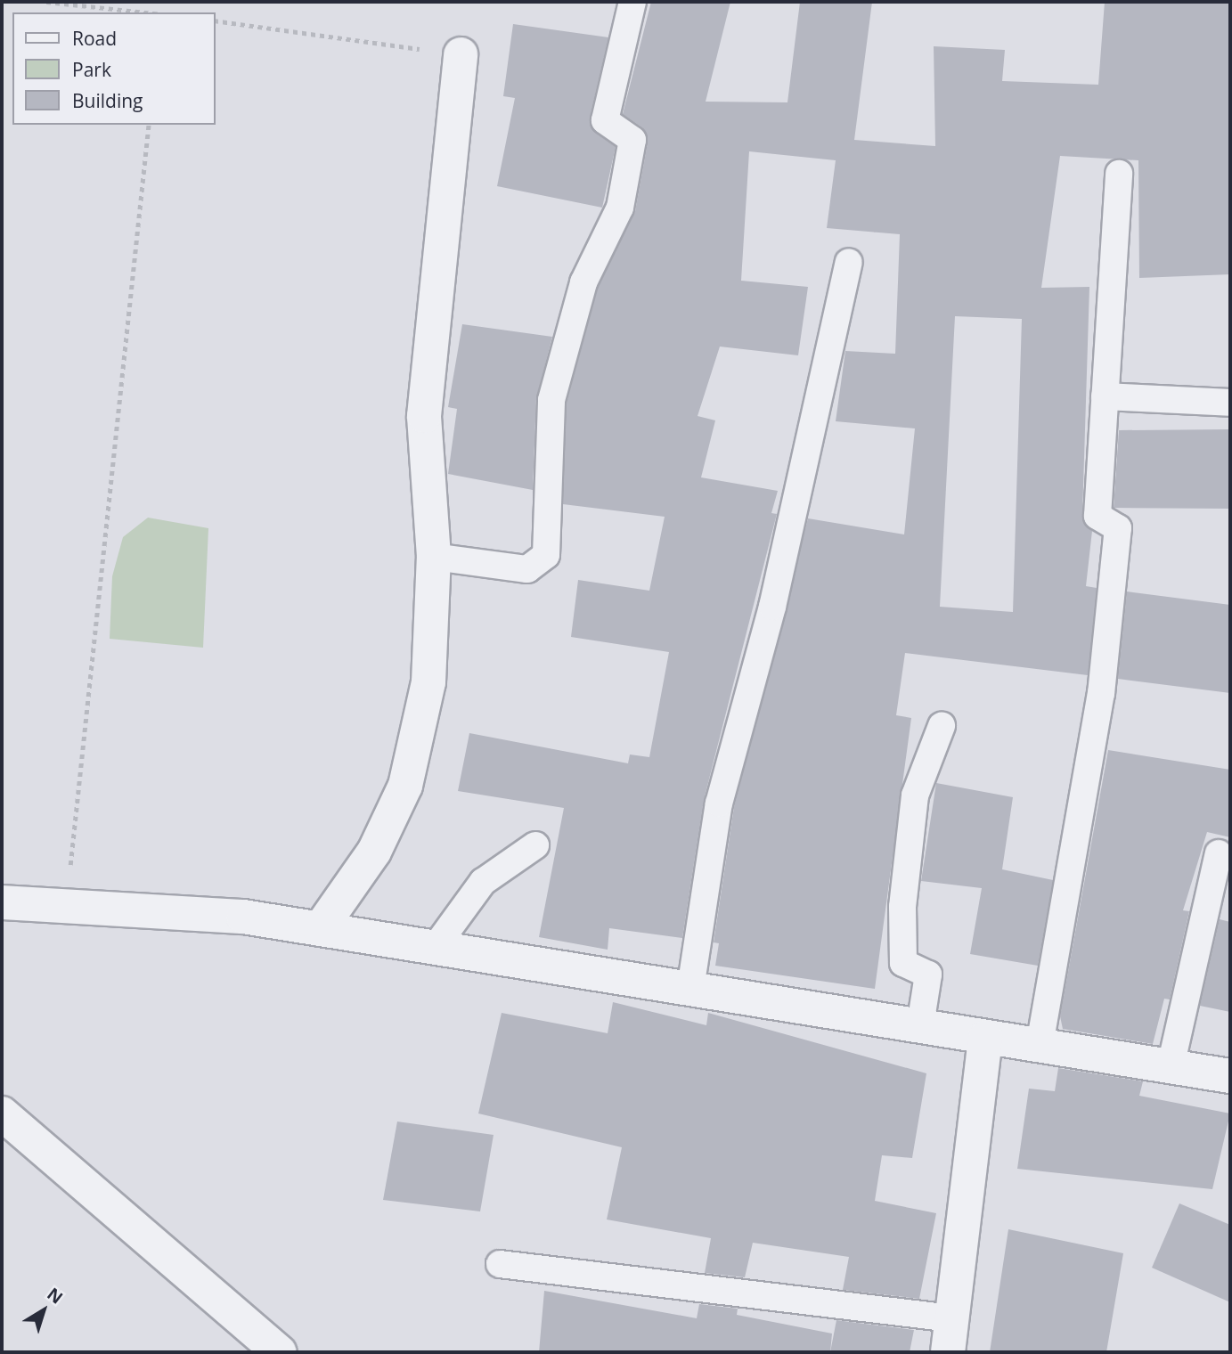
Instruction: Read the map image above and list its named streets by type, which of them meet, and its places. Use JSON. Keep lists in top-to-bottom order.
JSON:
{
  "legend": ["Road", "Park", "Building"],
  "north": "top right"
}
